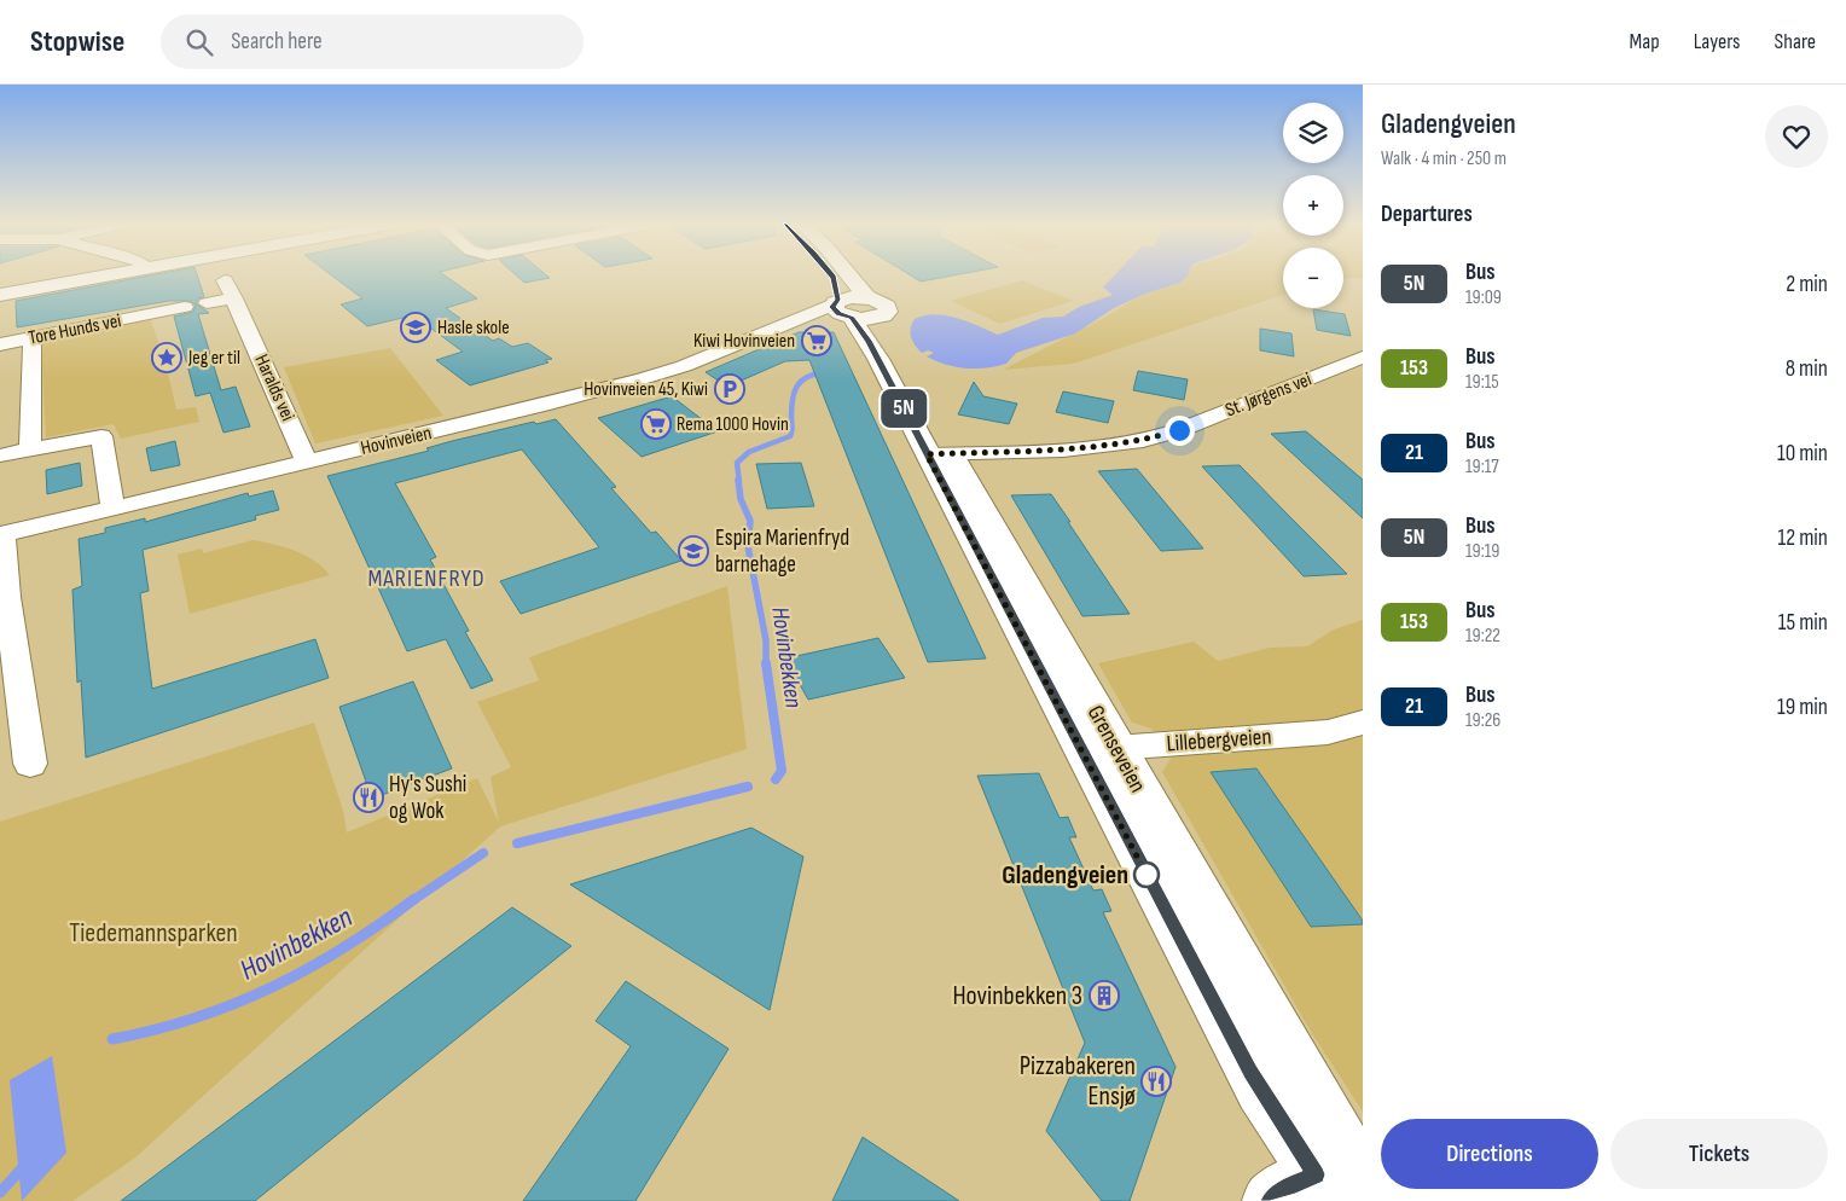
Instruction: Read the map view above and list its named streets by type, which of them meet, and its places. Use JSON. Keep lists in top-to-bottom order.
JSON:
{
  "streets": {
    "main road": ["Grenseveien"],
    "street": [
      "Tore Hunds vei",
      "Haralds vei",
      "St. Jørgens vei",
      "Hovinveien",
      "Lillebergveien"
    ]
  },
  "crossings": [
    ["Haralds vei", "Hovinveien"],
    ["St. Jørgens vei", "Grenseveien"],
    ["Hovinveien", "Grenseveien"],
    ["Lillebergveien", "Grenseveien"]
  ],
  "districts": ["MARIENFRYD"],
  "water": ["Hovinbekken"],
  "parks": ["Tiedemannsparken"],
  "places": {
    "school or university": ["Hasle skole", "Espira Marienfryd barnehage"],
    "supermarket": ["Kiwi Hovinveien", "Rema 1000 Hovin"],
    "place": ["Jeg er til"],
    "parking": ["Hovinveien 45, Kiwi"],
    "restaurant": ["Hy's Sushi og Wok", "Pizzabakeren Ensjø"],
    "other": ["Gladengveien"],
    "building": ["Hovinbekken 3"]
  },
  "lines": ["bus line 5N"],
  "page": {
    "header": "Stopwise",
    "search": "Search here",
    "nav": ["Map", "Layers", "Share"],
    "on_map": "5N",
    "heading": [
      ["Gladengveien", "Walk · 4 min · 250 m"],
      "Departures"
    ],
    "map_buttons": ["+", "−"],
    "list": [
      {
        "mark": "5N",
        "name": "Bus",
        "note": "19:09",
        "value": "2 min"
      },
      {
        "mark": "153",
        "name": "Bus",
        "note": "19:15",
        "value": "8 min"
      },
      {
        "mark": "21",
        "name": "Bus",
        "note": "19:17",
        "value": "10 min"
      },
      {
        "mark": "5N",
        "name": "Bus",
        "note": "19:19",
        "value": "12 min"
      },
      {
        "mark": "153",
        "name": "Bus",
        "note": "19:22",
        "value": "15 min"
      },
      {
        "mark": "21",
        "name": "Bus",
        "note": "19:26",
        "value": "19 min"
      }
    ],
    "buttons": ["Directions", "Tickets"]
  }
}
